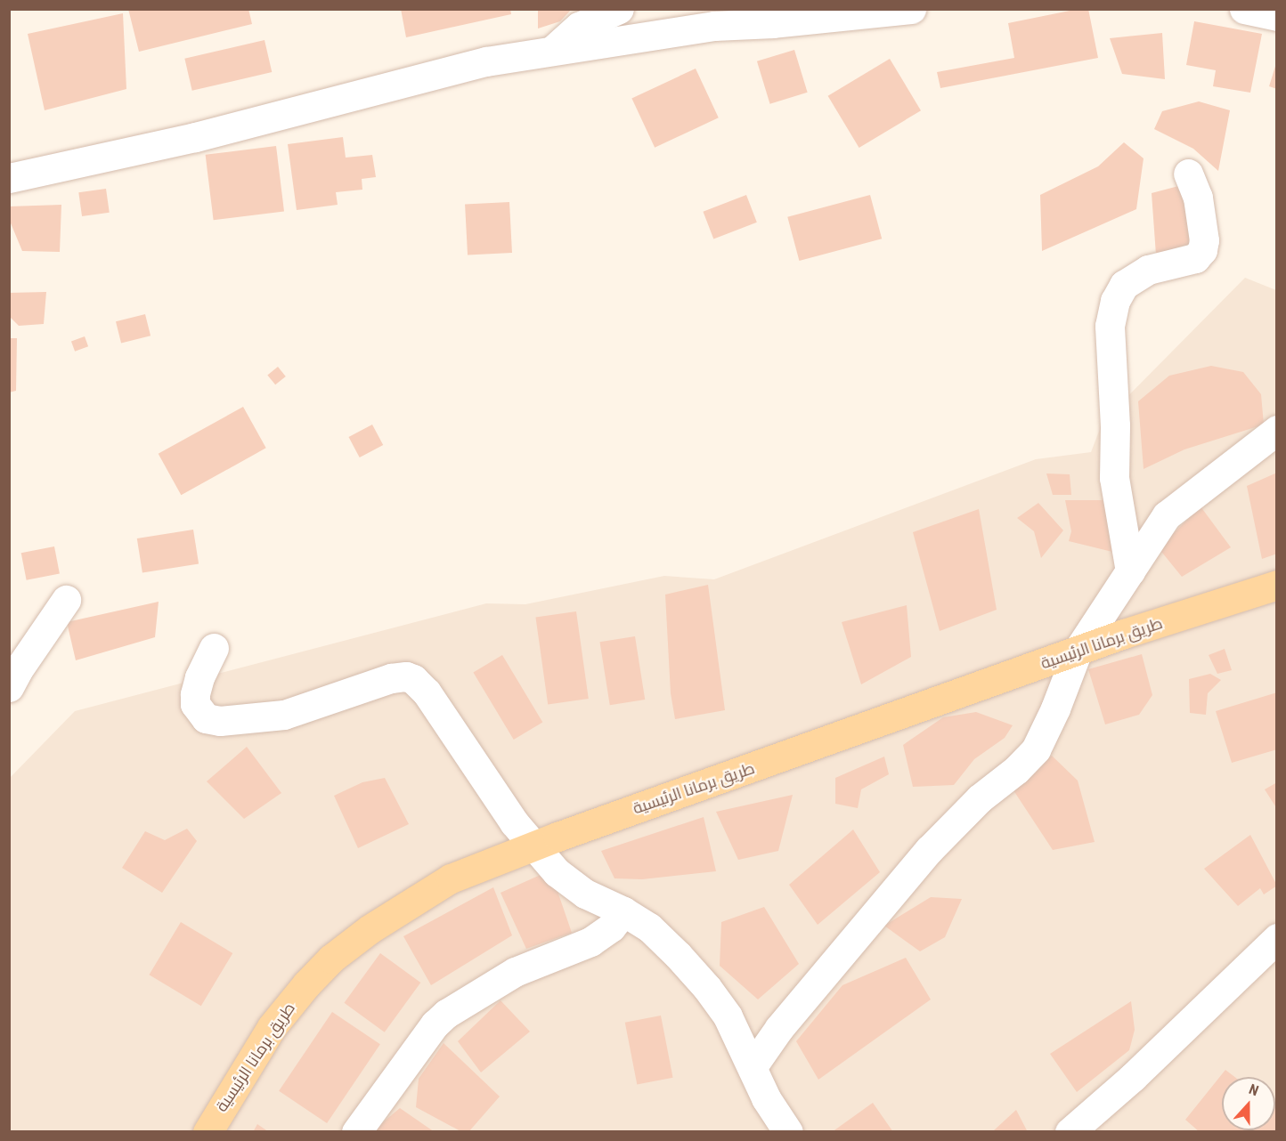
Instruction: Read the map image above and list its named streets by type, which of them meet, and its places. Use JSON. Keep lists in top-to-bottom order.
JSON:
{
  "streets": {
    "main road": ["طريق برمانا الرئيسية"]
  },
  "north": "top"
}
